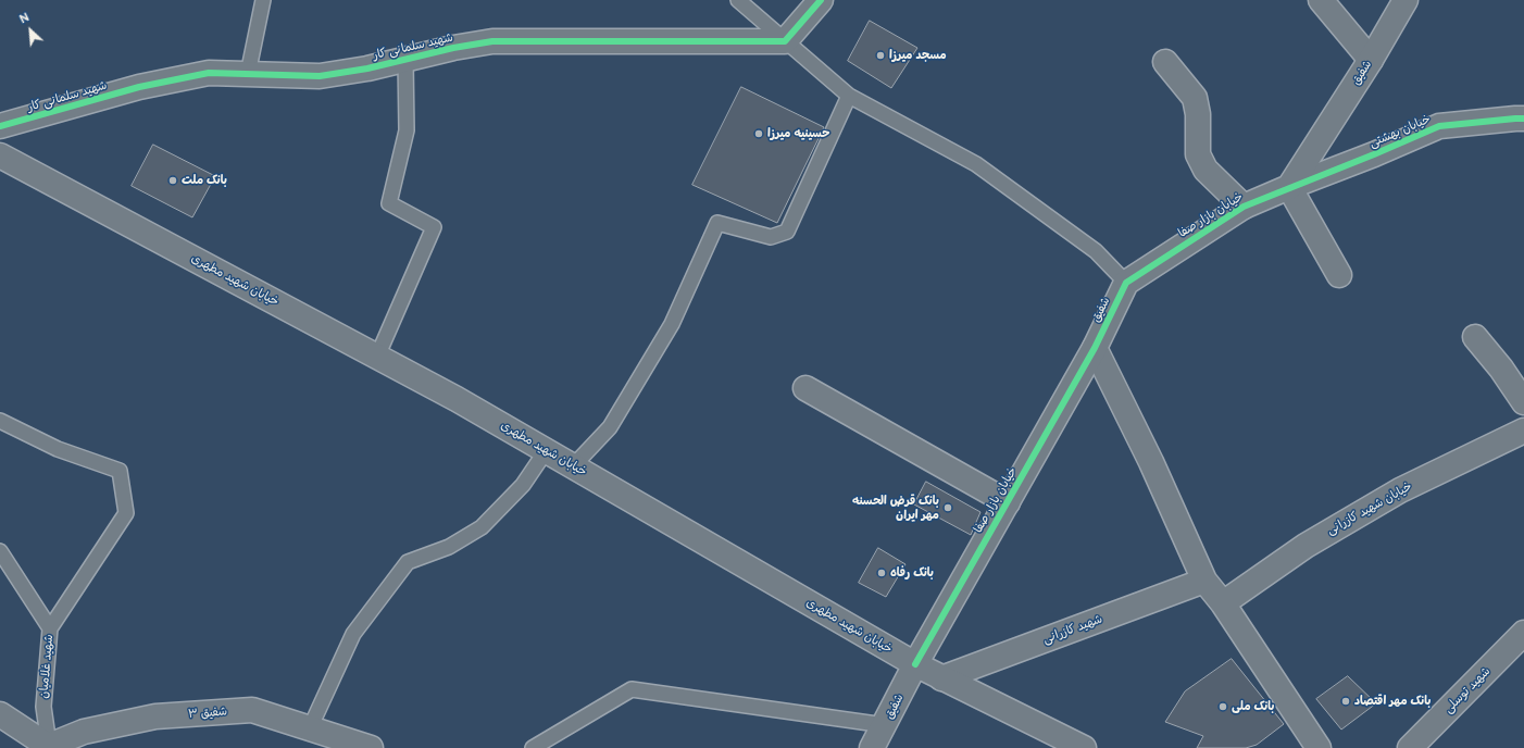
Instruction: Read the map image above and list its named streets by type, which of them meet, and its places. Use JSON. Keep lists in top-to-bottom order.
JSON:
{
  "streets": {
    "street": [
      "شهید سلمانی کار",
      "شفیق",
      "خیابان بهشتی",
      "خیابان بازار صفا",
      "خیابان شهید مطهری",
      "خیابان شهید کازرانی",
      "شهید کازرانی",
      "شهید توسلی",
      "شفیق ۳"
    ],
    "lane": ["شهید غلامیان"]
  },
  "crossings": [
    ["شفیق", "خیابان بهشتی"],
    ["شفیق", "خیابان بازار صفا"],
    ["شفیق", "خیابان شهید مطهری"],
    ["خیابان بهشتی", "خیابان بازار صفا"],
    ["خیابان بازار صفا", "خیابان شهید مطهری"],
    ["خیابان شهید مطهری", "شهید کازرانی"],
    ["شهید غلامیان", "شفیق ۳"]
  ],
  "places": [
    "مسجد میرزا",
    "حسینیه میرزا",
    "بانک ملت",
    "بانک قرض الحسنه مهر ایران",
    "بانک رفاه",
    "بانک مهر اقتصاد",
    "بانک ملی"
  ],
  "north": "top left"
}
